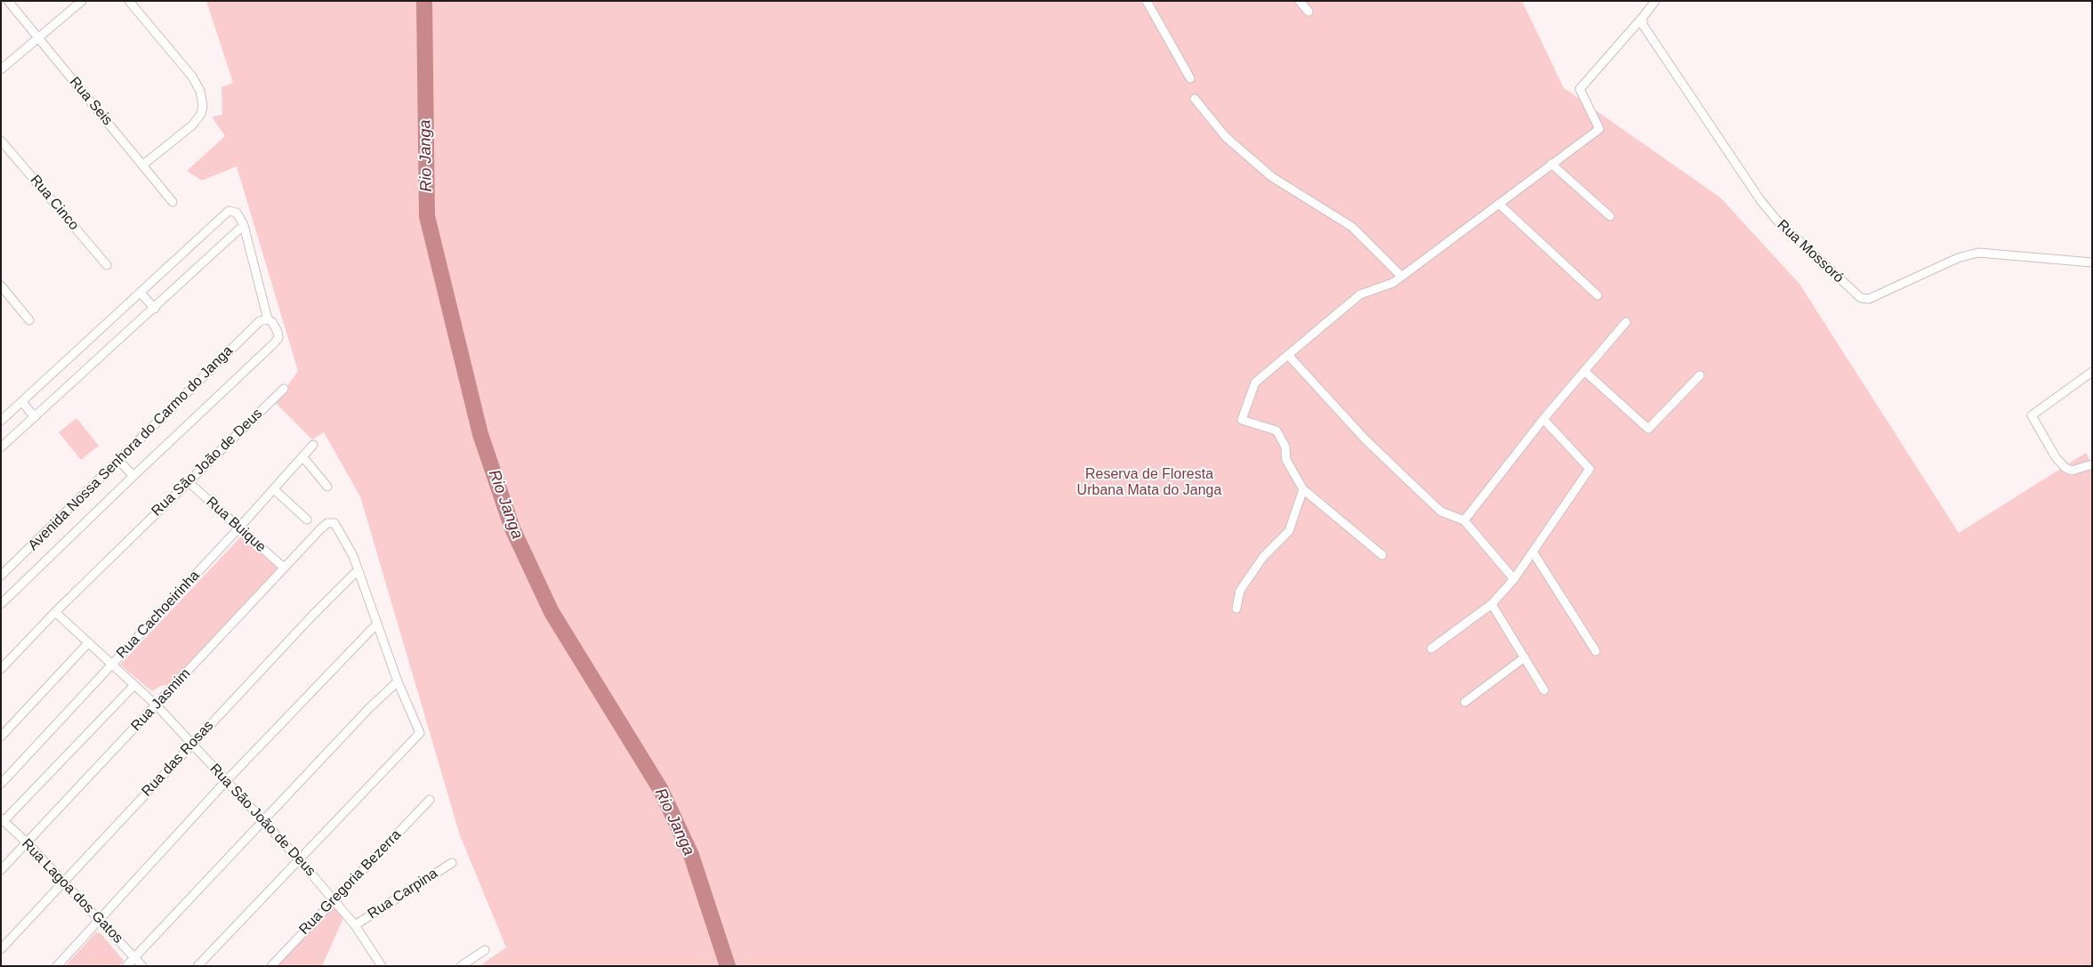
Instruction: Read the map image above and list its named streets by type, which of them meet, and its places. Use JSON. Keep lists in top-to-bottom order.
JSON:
{
  "streets": {
    "street": [
      "Rua Seis",
      "Rua Cinco",
      "Rua Mossoró",
      "Avenida Nossa Senhora do Carmo do Janga",
      "Rua São João de Deus",
      "Rua Buique",
      "Rua Cachoeirinha",
      "Rua Jasmim",
      "Rua das Rosas",
      "Rua Gregoria Bezerra",
      "Rua Lagoa dos Gatos",
      "Rua Carpina"
    ]
  },
  "crossings": [
    ["Rua São João de Deus", "Rua Buique"],
    ["Rua São João de Deus", "Rua Cachoeirinha"],
    ["Rua São João de Deus", "Rua Jasmim"],
    ["Rua São João de Deus", "Rua das Rosas"],
    ["Rua São João de Deus", "Rua Gregoria Bezerra"],
    ["Rua São João de Deus", "Rua Carpina"],
    ["Rua Buique", "Rua Cachoeirinha"],
    ["Rua Buique", "Rua Jasmim"],
    ["Rua Jasmim", "Rua das Rosas"],
    ["Rua Jasmim", "Rua Lagoa dos Gatos"],
    ["Rua das Rosas", "Rua Lagoa dos Gatos"]
  ],
  "water": ["Rio Janga"],
  "parks": ["Reserva de Floresta Urbana Mata do Janga"]
}
